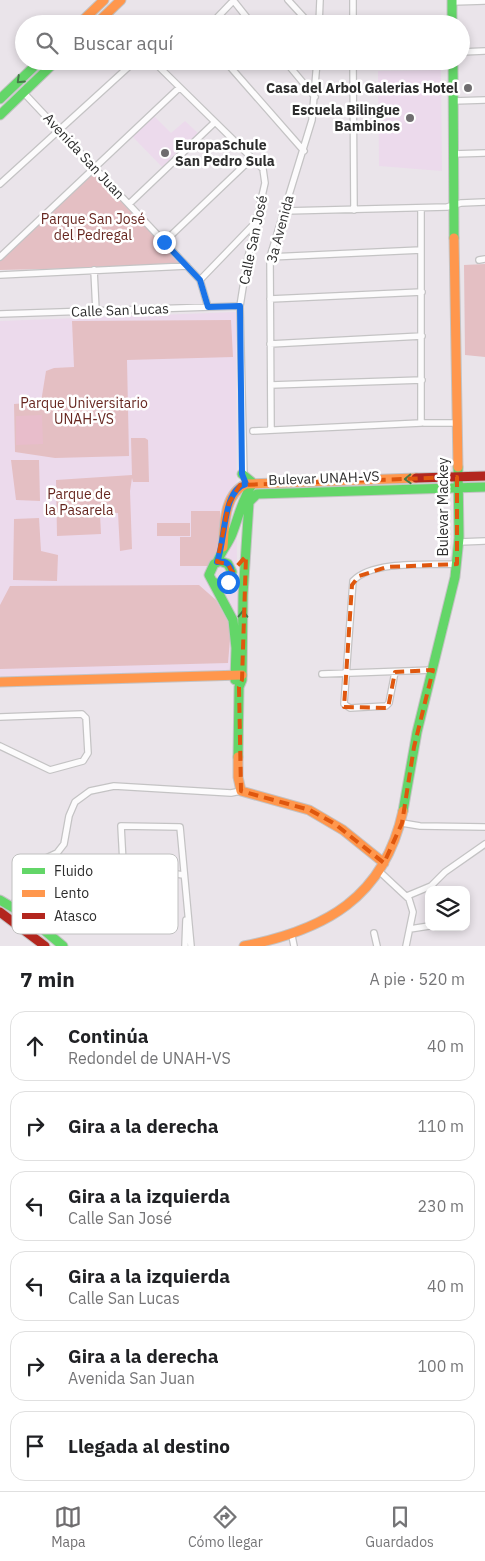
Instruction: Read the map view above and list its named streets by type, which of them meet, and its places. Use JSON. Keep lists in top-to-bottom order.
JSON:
{
  "streets": {
    "main road": ["Bulevar UNAH-VS", "Bulevar Mackey"],
    "street": [
      "Avenida San Juan",
      "3a Avenida",
      "Calle San José",
      "Calle San Lucas"
    ]
  },
  "crossings": [
    ["Avenida San Juan", "Calle San Lucas"],
    ["Calle San José", "Calle San Lucas"],
    ["Bulevar UNAH-VS", "Bulevar Mackey"]
  ],
  "parks": ["Parque San José del Pedregal", "Parque Universitario UNAH-VS", "Parque de la Pasarela"],
  "places": ["Casa del Arbol Galerias Hotel", "Escuela Bilingue Bambinos", "EuropaSchule San Pedro Sula"],
  "legend": ["Fluido", "Lento", "Atasco"],
  "page": {
    "search": "Buscar aquí",
    "heading": ["7 min", "A pie · 520 m"],
    "list": [
      ["Continúa", "Redondel de UNAH-VS", "40 m"],
      ["Gira a la derecha", "110 m"],
      ["Gira a la izquierda", "Calle San José", "230 m"],
      ["Gira a la izquierda", "Calle San Lucas", "40 m"],
      ["Gira a la derecha", "Avenida San Juan", "100 m"],
      "Llegada al destino"
    ],
    "nav": ["Mapa", "Cómo llegar", "Guardados"]
  }
}
